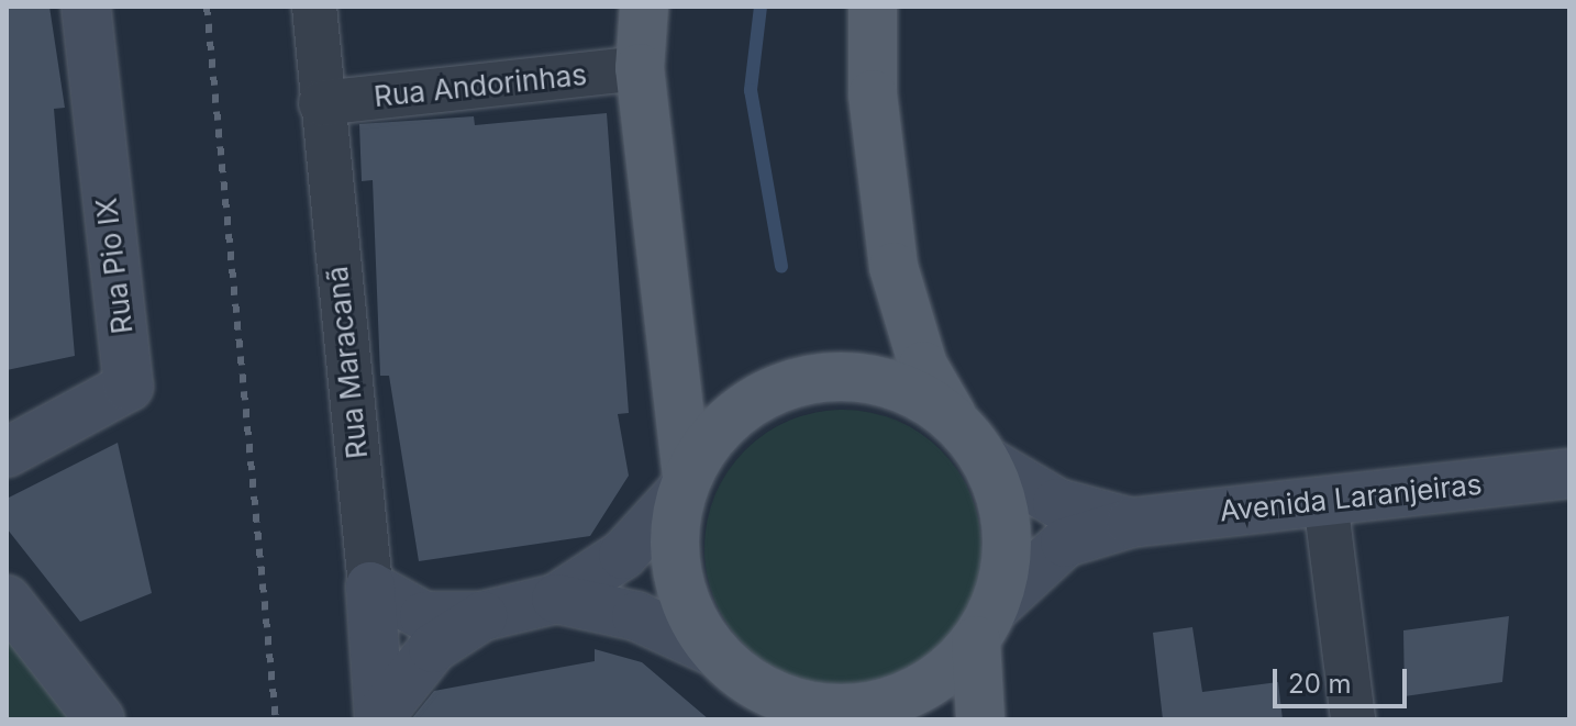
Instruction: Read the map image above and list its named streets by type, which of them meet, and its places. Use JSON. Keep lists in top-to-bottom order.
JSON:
{
  "streets": {
    "street": [
      "Rua Andorinhas",
      "Rua Pio IX",
      "Rua Maracanã",
      "Avenida Laranjeiras"
    ]
  },
  "crossings": [
    ["Rua Andorinhas", "Rua Maracanã"]
  ],
  "scale_bar": "20 m"
}
